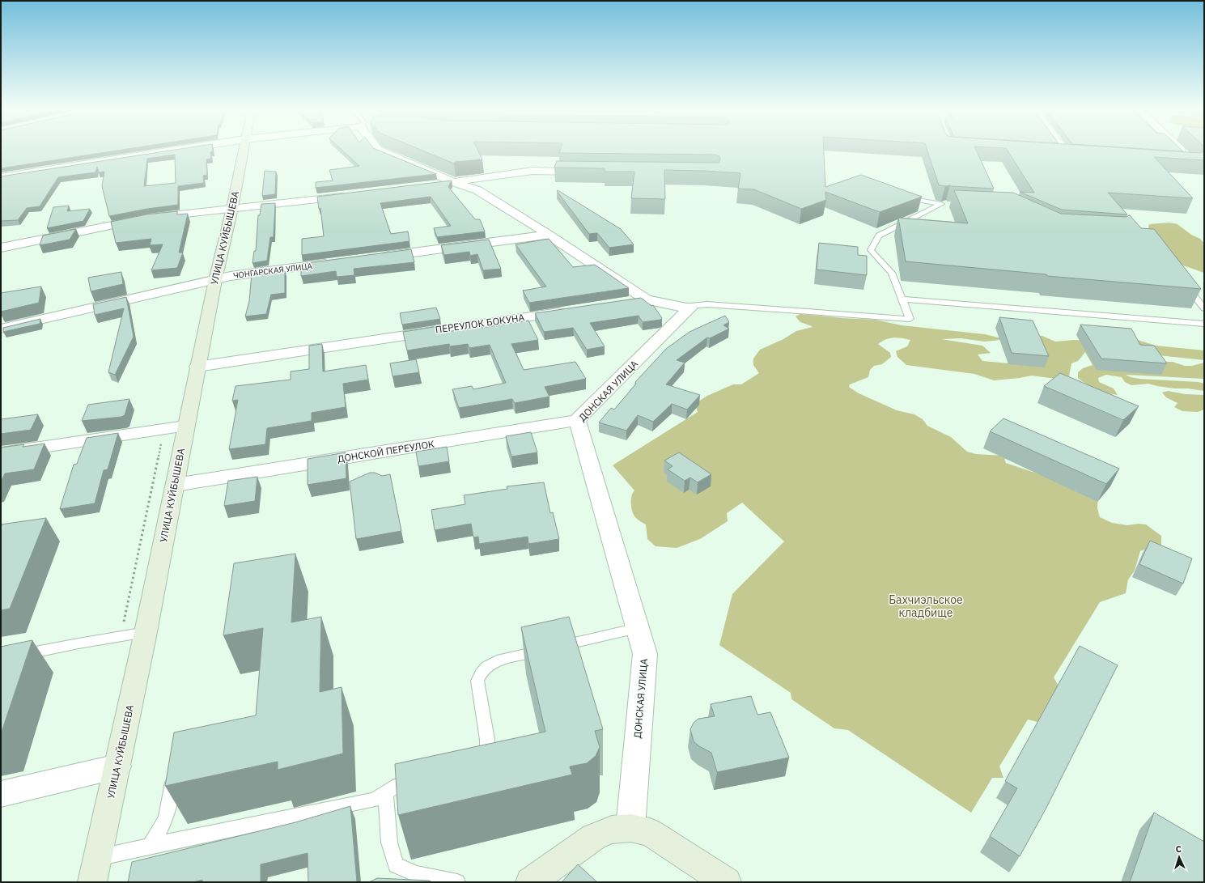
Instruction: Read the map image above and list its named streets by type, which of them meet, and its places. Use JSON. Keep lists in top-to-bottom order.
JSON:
{
  "streets": {
    "main road": ["УЛИЦА КУЙБЫШЕВА"],
    "street": [
      "ЧОНГАРСКАЯ УЛИЦА",
      "ПЕРЕУЛОК БОКУНА",
      "ДОНСКАЯ УЛИЦА",
      "ДОНСКОЙ ПЕРЕУЛОК"
    ]
  },
  "crossings": [
    ["УЛИЦА КУЙБЫШЕВА", "ЧОНГАРСКАЯ УЛИЦА"],
    ["УЛИЦА КУЙБЫШЕВА", "ПЕРЕУЛОК БОКУНА"],
    ["УЛИЦА КУЙБЫШЕВА", "ДОНСКОЙ ПЕРЕУЛОК"],
    ["ДОНСКАЯ УЛИЦА", "ДОНСКОЙ ПЕРЕУЛОК"]
  ],
  "parks": ["Бахчиэльское кладбище"],
  "north": "top"
}
